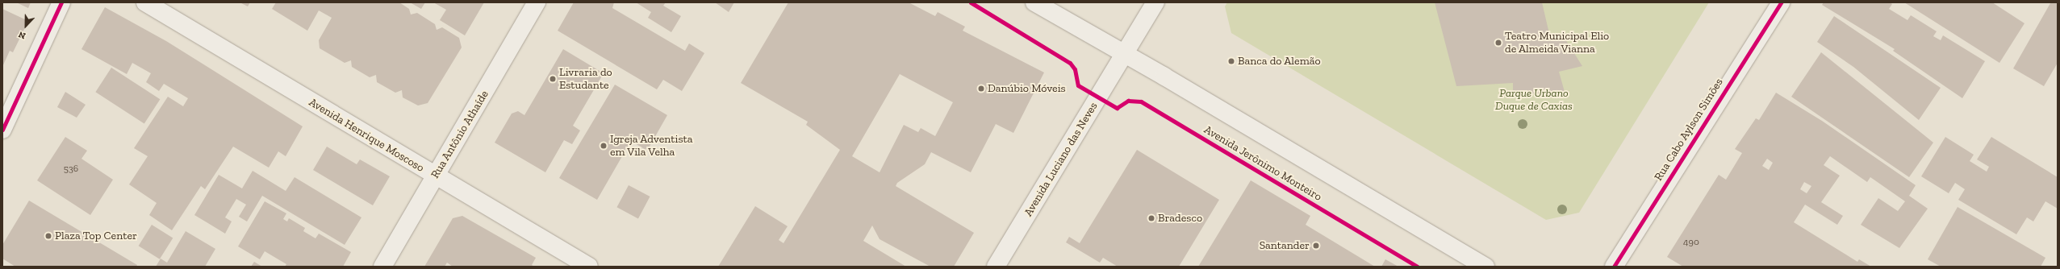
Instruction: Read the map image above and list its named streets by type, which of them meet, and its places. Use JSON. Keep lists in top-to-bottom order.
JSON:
{
  "streets": {
    "main road": [
      "Rua Cabo Aylson Simões",
      "Rua Antônio Athaíde",
      "Avenida Henrique Moscoso",
      "Avenida Luciano das Neves"
    ],
    "cycle path": ["Avenida Jerônimo Monteiro"]
  },
  "crossings": [
    ["Rua Antônio Athaíde", "Avenida Henrique Moscoso"]
  ],
  "parks": ["Parque Urbano Duque de Caxias"],
  "places": [
    "Teatro Municipal Elio de Almeida Vianna",
    "Banca do Alemão",
    "Livraria do Estudante",
    "Danúbio Móveis",
    "Igreja Adventista em Vila Velha",
    "Bradesco",
    "Plaza Top Center",
    "Santander"
  ],
  "house_numbers": ["536", "490"],
  "north": "bottom"
}
